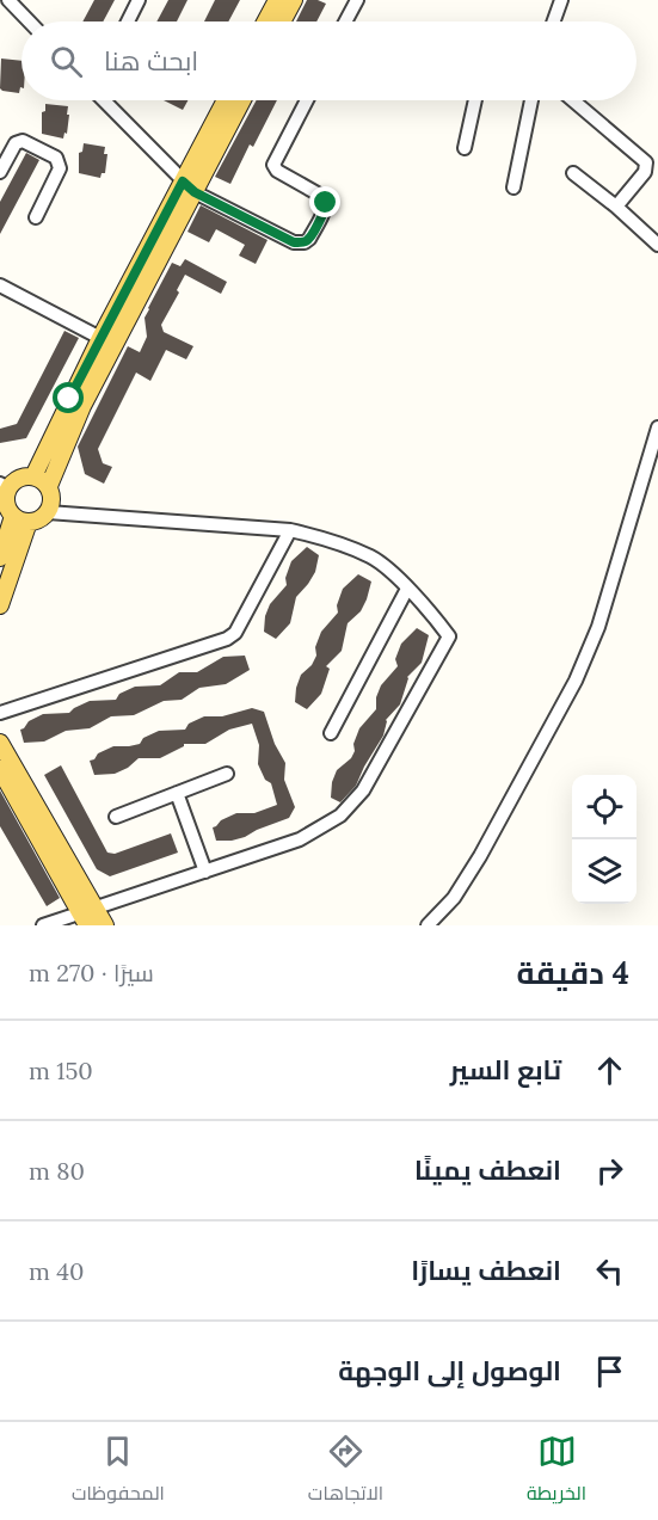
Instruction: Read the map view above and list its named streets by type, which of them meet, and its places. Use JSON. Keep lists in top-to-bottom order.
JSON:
{
  "page": {
    "search": "ابحث هنا",
    "heading": ["4 دقيقة", "سيرًا · 270 m"],
    "list": [
      ["تابع السير", "150 m"],
      ["انعطف يمينًا", "80 m"],
      ["انعطف يسارًا", "40 m"],
      "الوصول إلى الوجهة"
    ],
    "nav": ["الخريطة", "الاتجاهات", "المحفوظات"]
  }
}
